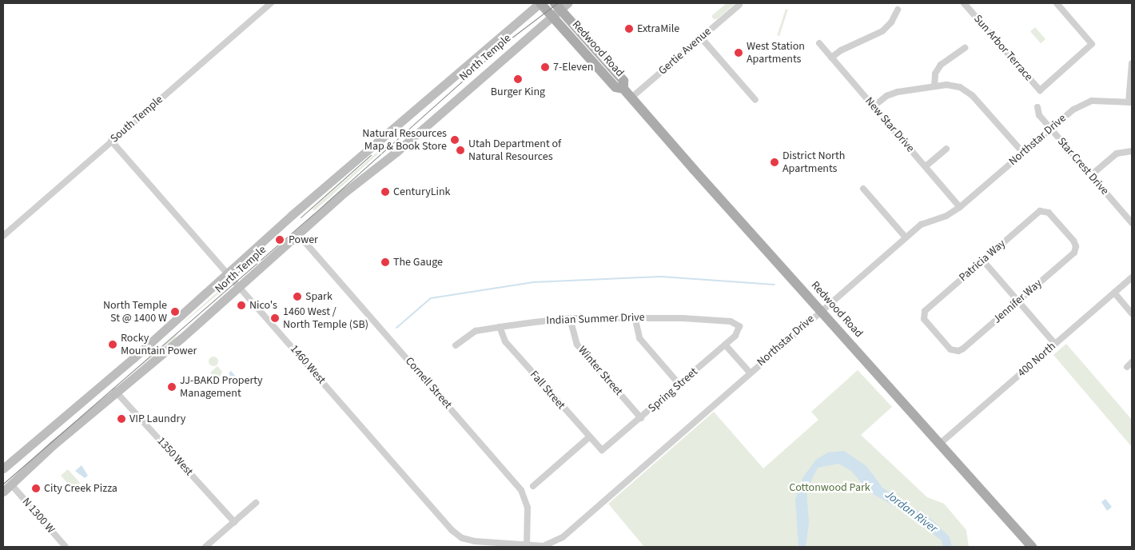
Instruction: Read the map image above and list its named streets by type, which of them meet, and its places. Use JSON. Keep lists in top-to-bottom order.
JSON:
{
  "streets": {
    "main road": ["Redwood Road", "North Temple"],
    "street": [
      "Sun Arbor Terrace",
      "Gertie Avenue",
      "South Temple",
      "New Star Drive",
      "Northstar Drive",
      "Star Crest Drive",
      "Patricia Way",
      "Jennifer Way",
      "Indian Summer Drive",
      "400 North",
      "1460 West",
      "Winter Street",
      "Cornell Street",
      "Fall Street",
      "Spring Street",
      "1350 West",
      "N 1300 W"
    ]
  },
  "crossings": [
    ["Redwood Road", "Gertie Avenue"],
    ["Redwood Road", "North Temple"],
    ["Redwood Road", "Northstar Drive"],
    ["Redwood Road", "400 North"],
    ["North Temple", "1460 West"],
    ["North Temple", "Cornell Street"],
    ["North Temple", "1350 West"],
    ["North Temple", "N 1300 W"],
    ["South Temple", "1460 West"],
    ["New Star Drive", "Northstar Drive"],
    ["Northstar Drive", "Star Crest Drive"],
    ["Northstar Drive", "1460 West"],
    ["Northstar Drive", "Cornell Street"],
    ["Patricia Way", "Jennifer Way"],
    ["Indian Summer Drive", "Winter Street"],
    ["Indian Summer Drive", "Fall Street"],
    ["Indian Summer Drive", "Spring Street"],
    ["1460 West", "Cornell Street"],
    ["Winter Street", "Spring Street"],
    ["Fall Street", "Spring Street"]
  ],
  "water": ["Jordan River"],
  "parks": ["Cottonwood Park"],
  "places": [
    "ExtraMile",
    "West Station Apartments",
    "7-Eleven",
    "Burger King",
    "Natural Resources Map & Book Store",
    "Utah Department of Natural Resources",
    "District North Apartments",
    "CenturyLink",
    "Power",
    "The Gauge",
    "Spark",
    "Nico's",
    "North Temple St @ 1400 W",
    "1460 West / North Temple (SB)",
    "Rocky Mountain Power",
    "JJ-BAKD Property Management",
    "VIP Laundry",
    "City Creek Pizza"
  ]
}
